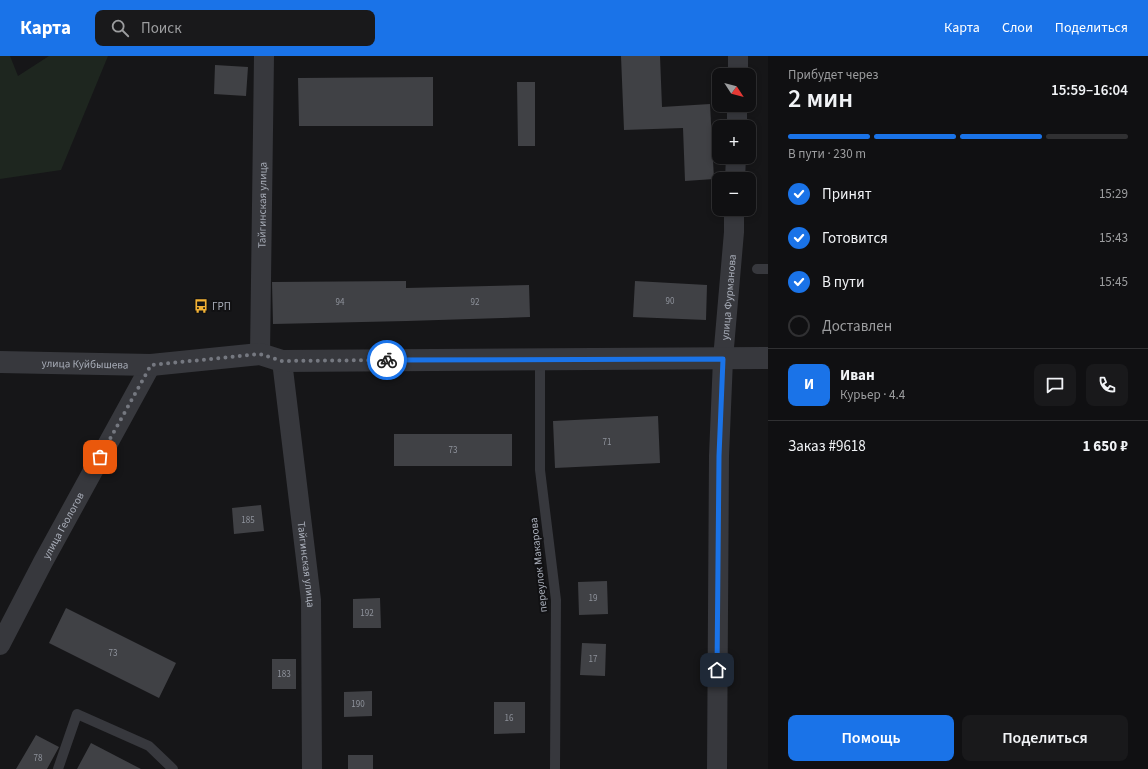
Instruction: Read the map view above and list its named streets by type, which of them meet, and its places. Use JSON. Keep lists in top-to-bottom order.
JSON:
{
  "streets": {
    "street": [
      "Тайгинская улица",
      "улица Фурманова",
      "улица Куйбышева",
      "улица Геологов"
    ],
    "lane": ["переулок Макарова"]
  },
  "crossings": [
    ["Тайгинская улица", "улица Куйбышева"],
    ["улица Фурманова", "улица Куйбышева"],
    ["улица Куйбышева", "улица Геологов"],
    ["улица Куйбышева", "переулок Макарова"]
  ],
  "places": {
    "bus stop": ["ГРП"]
  },
  "house_numbers": [
    "90",
    "94",
    "92",
    "71",
    "73",
    "185",
    "19",
    "192",
    "73",
    "17",
    "183",
    "190",
    "16",
    "78"
  ],
  "north": "bottom right",
  "page": {
    "header": "Карта",
    "search": "Поиск",
    "nav": ["Карта", "Слои", "Поделиться"],
    "heading": ["2 мин", "Прибудет через", "15:59–16:04"],
    "panel": [
      "Иван",
      "Курьер · 4.4",
      "Заказ #9618",
      "1 650 ₽"
    ],
    "map_buttons": ["+", "−"],
    "bar": "В пути · 230 m",
    "list": [
      ["Принят", "15:29"],
      ["Готовится", "15:43"],
      ["В пути", "15:45"],
      "Доставлен"
    ],
    "round": "И",
    "buttons": ["Помощь", "Поделиться"]
  }
}
